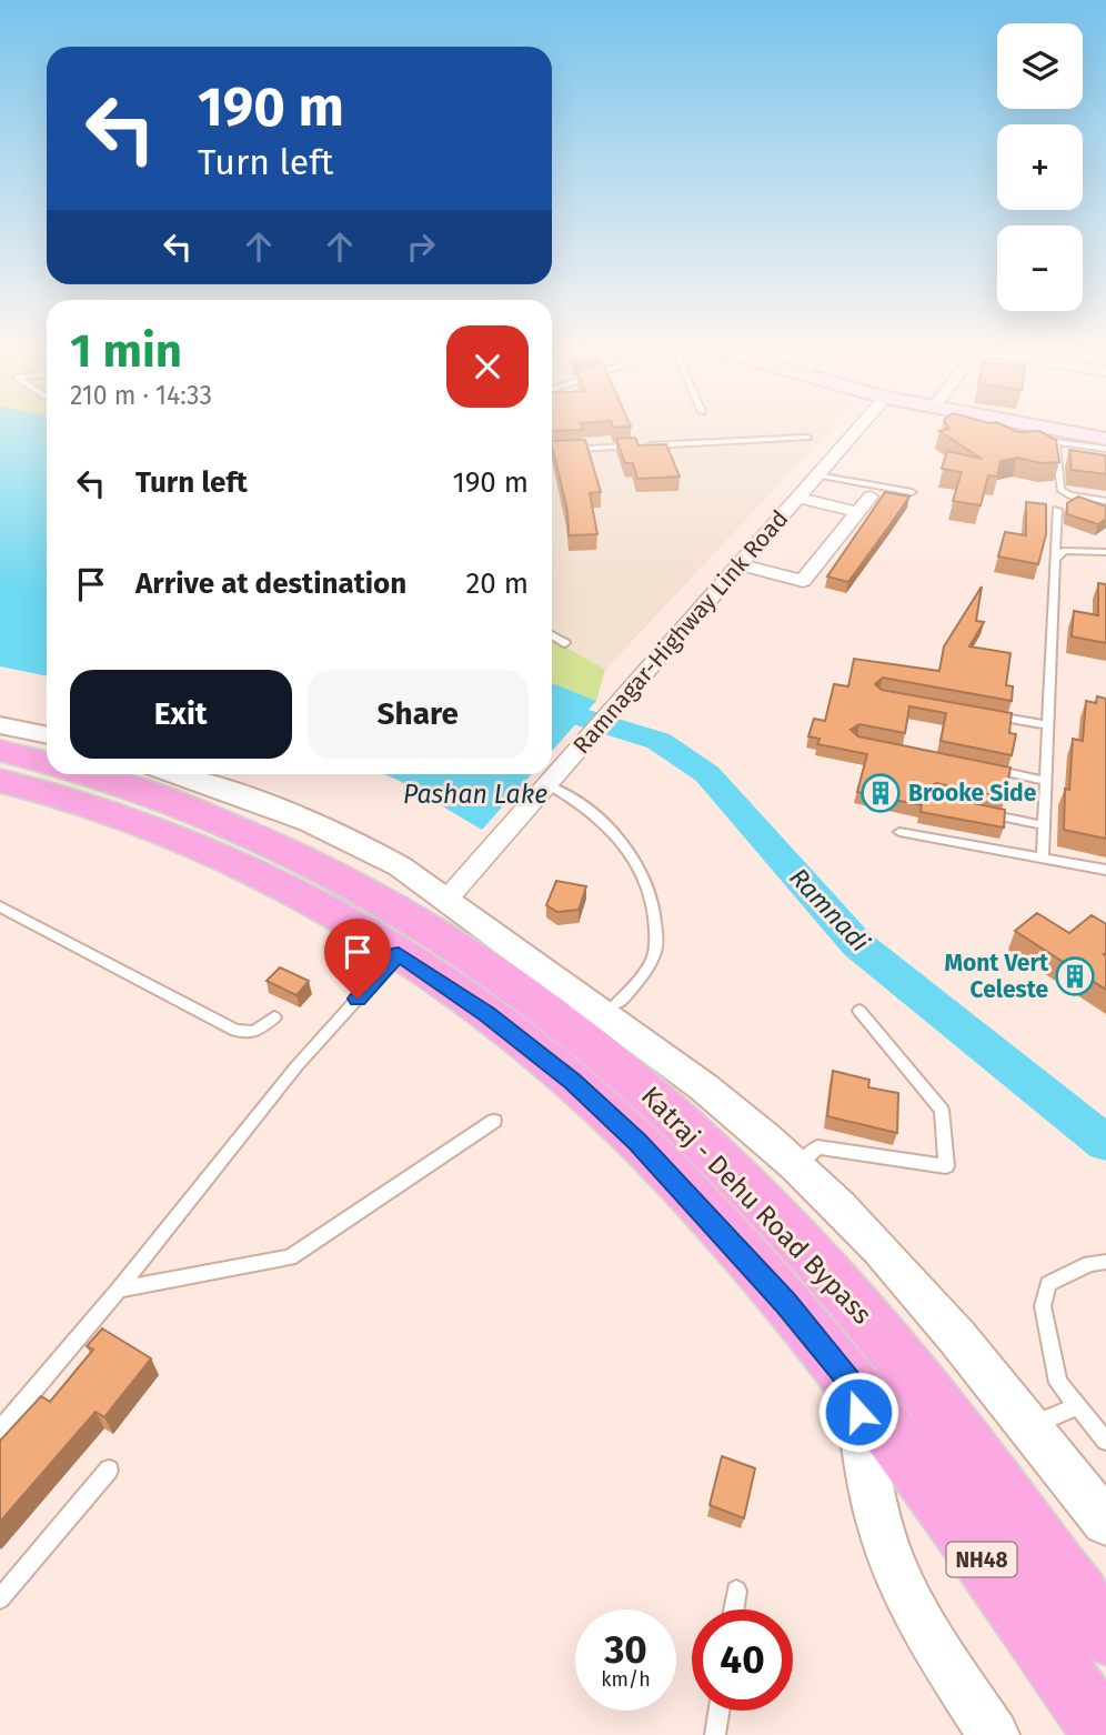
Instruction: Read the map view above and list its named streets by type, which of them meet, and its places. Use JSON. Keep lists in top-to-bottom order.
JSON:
{
  "streets": {
    "highway": ["Katraj - Dehu Road Bypass", "NH48"],
    "street": ["Ramnagar-Highway Link Road"]
  },
  "water": ["Pashan Lake", "Ramnadi"],
  "places": {
    "building": ["Brooke Side", "Mont Vert Celeste"]
  },
  "page": {
    "map_buttons": ["+", "−"],
    "turn": ["190 m", "Turn left"],
    "heading": ["1 min", "210 m · 14:33"],
    "list": [
      {
        "name": "Turn left",
        "value": "190 m"
      },
      {
        "name": "Arrive at destination",
        "value": "20 m"
      }
    ],
    "buttons": ["Exit", "Share"],
    "speed": "30 km/h",
    "limit": "40"
  }
}
